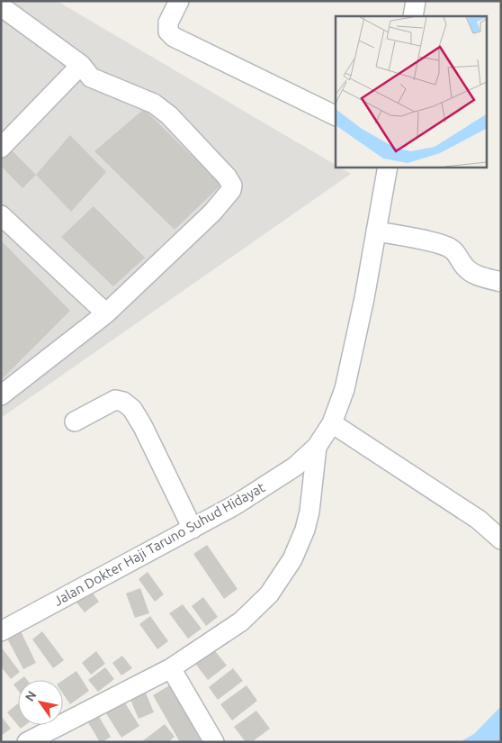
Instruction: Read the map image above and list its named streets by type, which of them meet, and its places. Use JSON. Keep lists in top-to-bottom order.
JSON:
{
  "streets": {
    "street": ["Jalan Dokter Haji Taruno Suhud Hidayat"]
  },
  "north": "top left"
}
